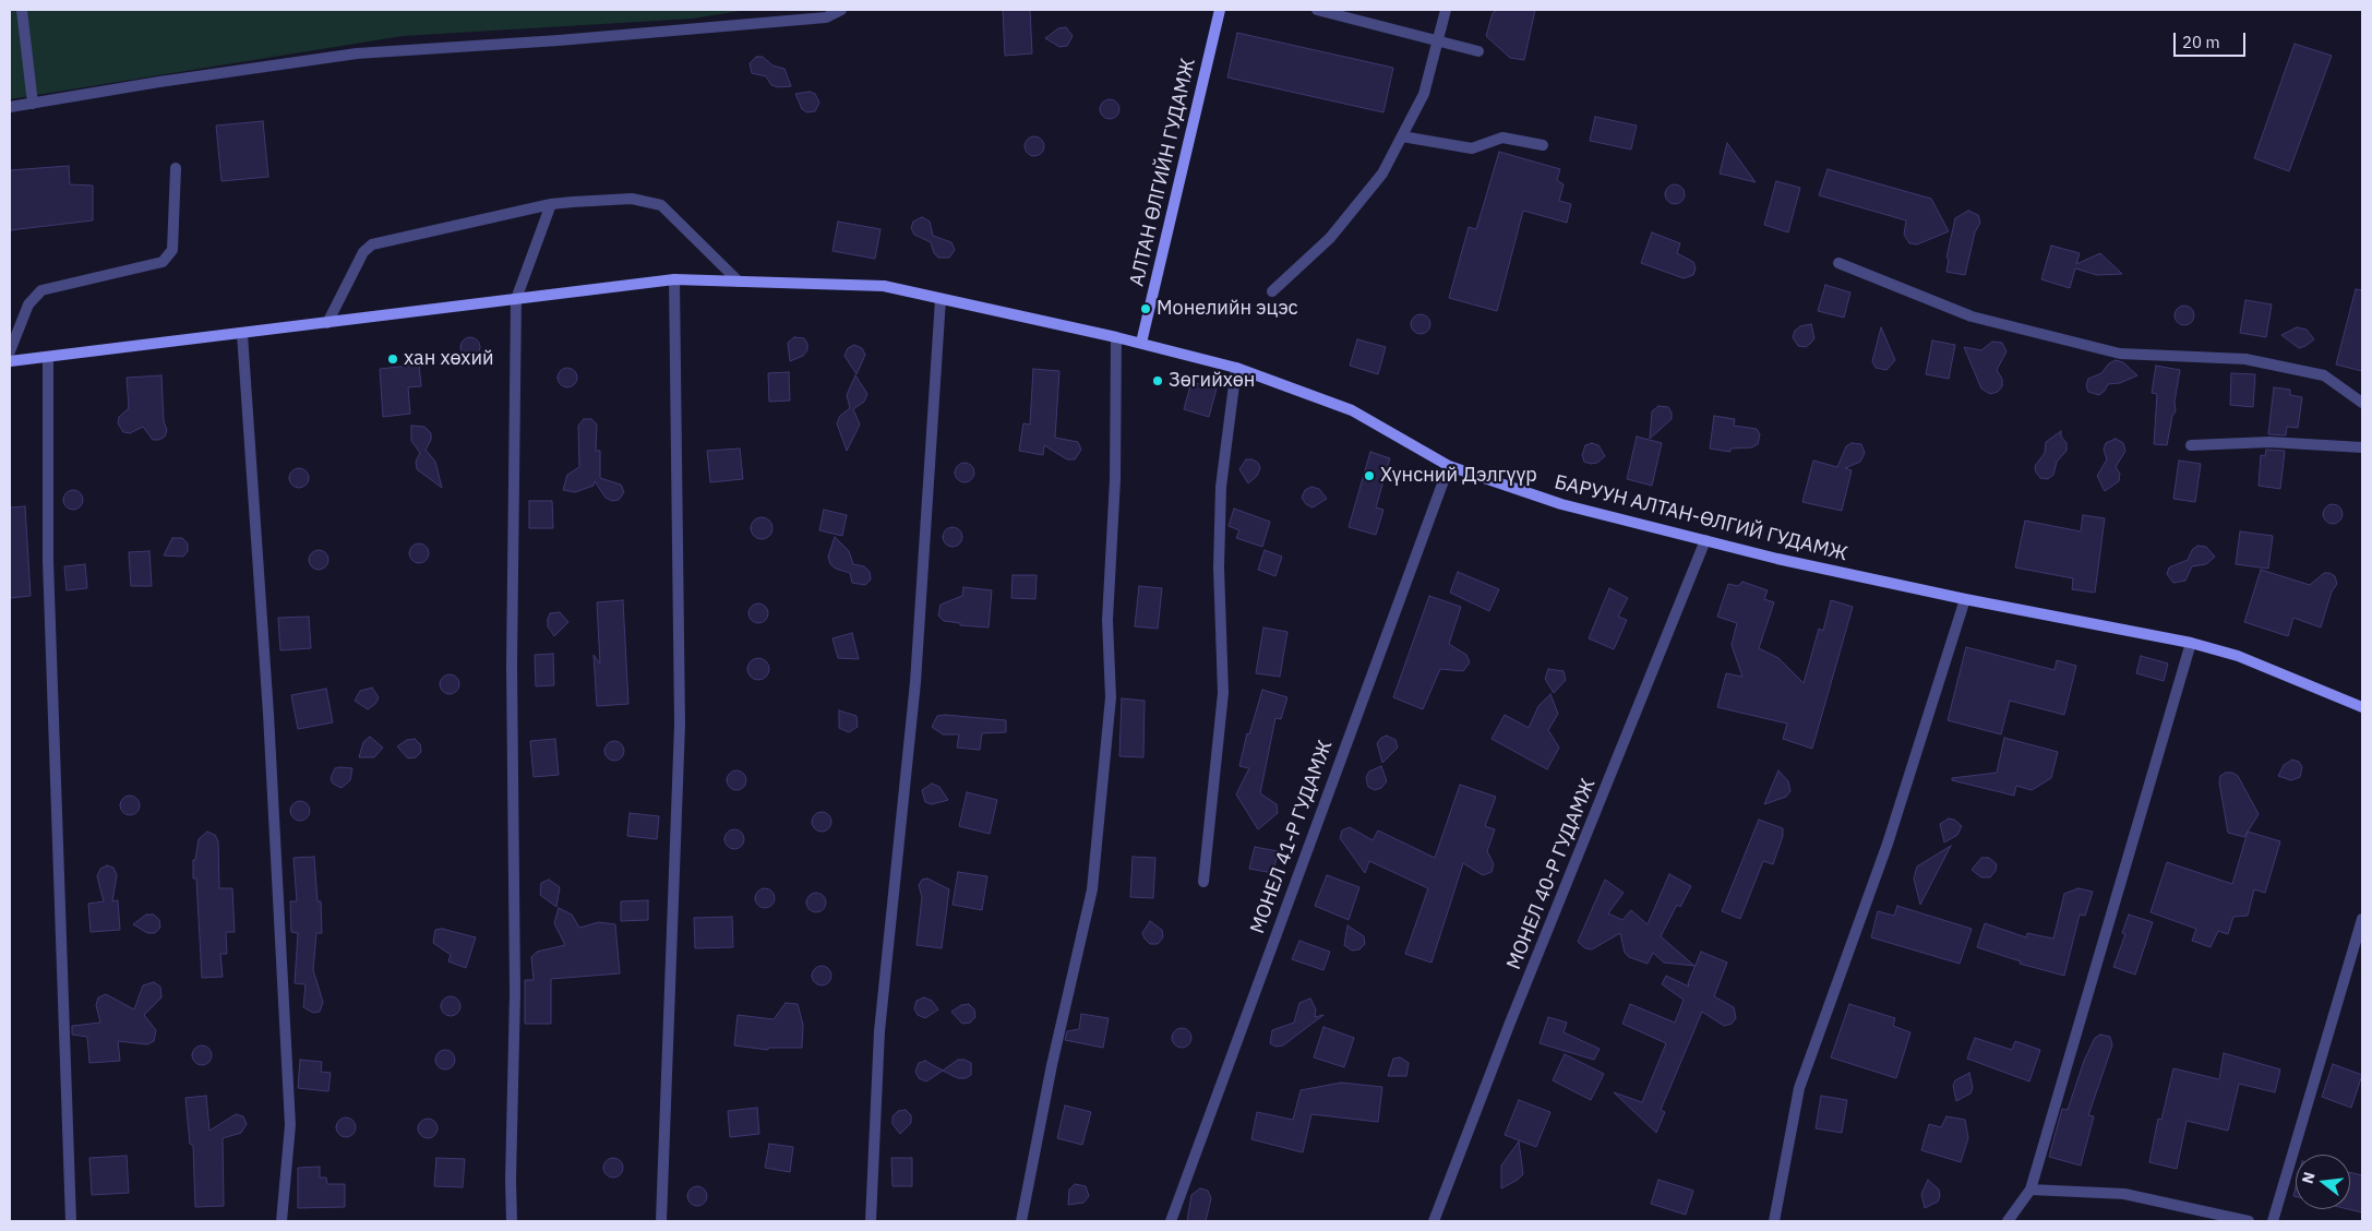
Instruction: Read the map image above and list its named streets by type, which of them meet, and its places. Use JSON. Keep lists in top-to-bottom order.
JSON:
{
  "streets": {
    "main road": ["АЛТАН ӨЛГИЙН ГУДАМЖ", "БАРУУН АЛТАН-ӨЛГИЙ ГУДАМЖ"],
    "street": ["МОНЕЛ 41-Р ГУДАМЖ", "МОНЕЛ 40-Р ГУДАМЖ"]
  },
  "crossings": [
    ["АЛТАН ӨЛГИЙН ГУДАМЖ", "БАРУУН АЛТАН-ӨЛГИЙ ГУДАМЖ"],
    ["БАРУУН АЛТАН-ӨЛГИЙ ГУДАМЖ", "МОНЕЛ 41-Р ГУДАМЖ"],
    ["БАРУУН АЛТАН-ӨЛГИЙ ГУДАМЖ", "МОНЕЛ 40-Р ГУДАМЖ"]
  ],
  "places": [
    "Монелийн эцэс",
    "хан хөхий",
    "Зөгийхөн",
    "Хүнсний Дэлгүүр"
  ],
  "scale_bar": "20 m",
  "north": "left"
}
